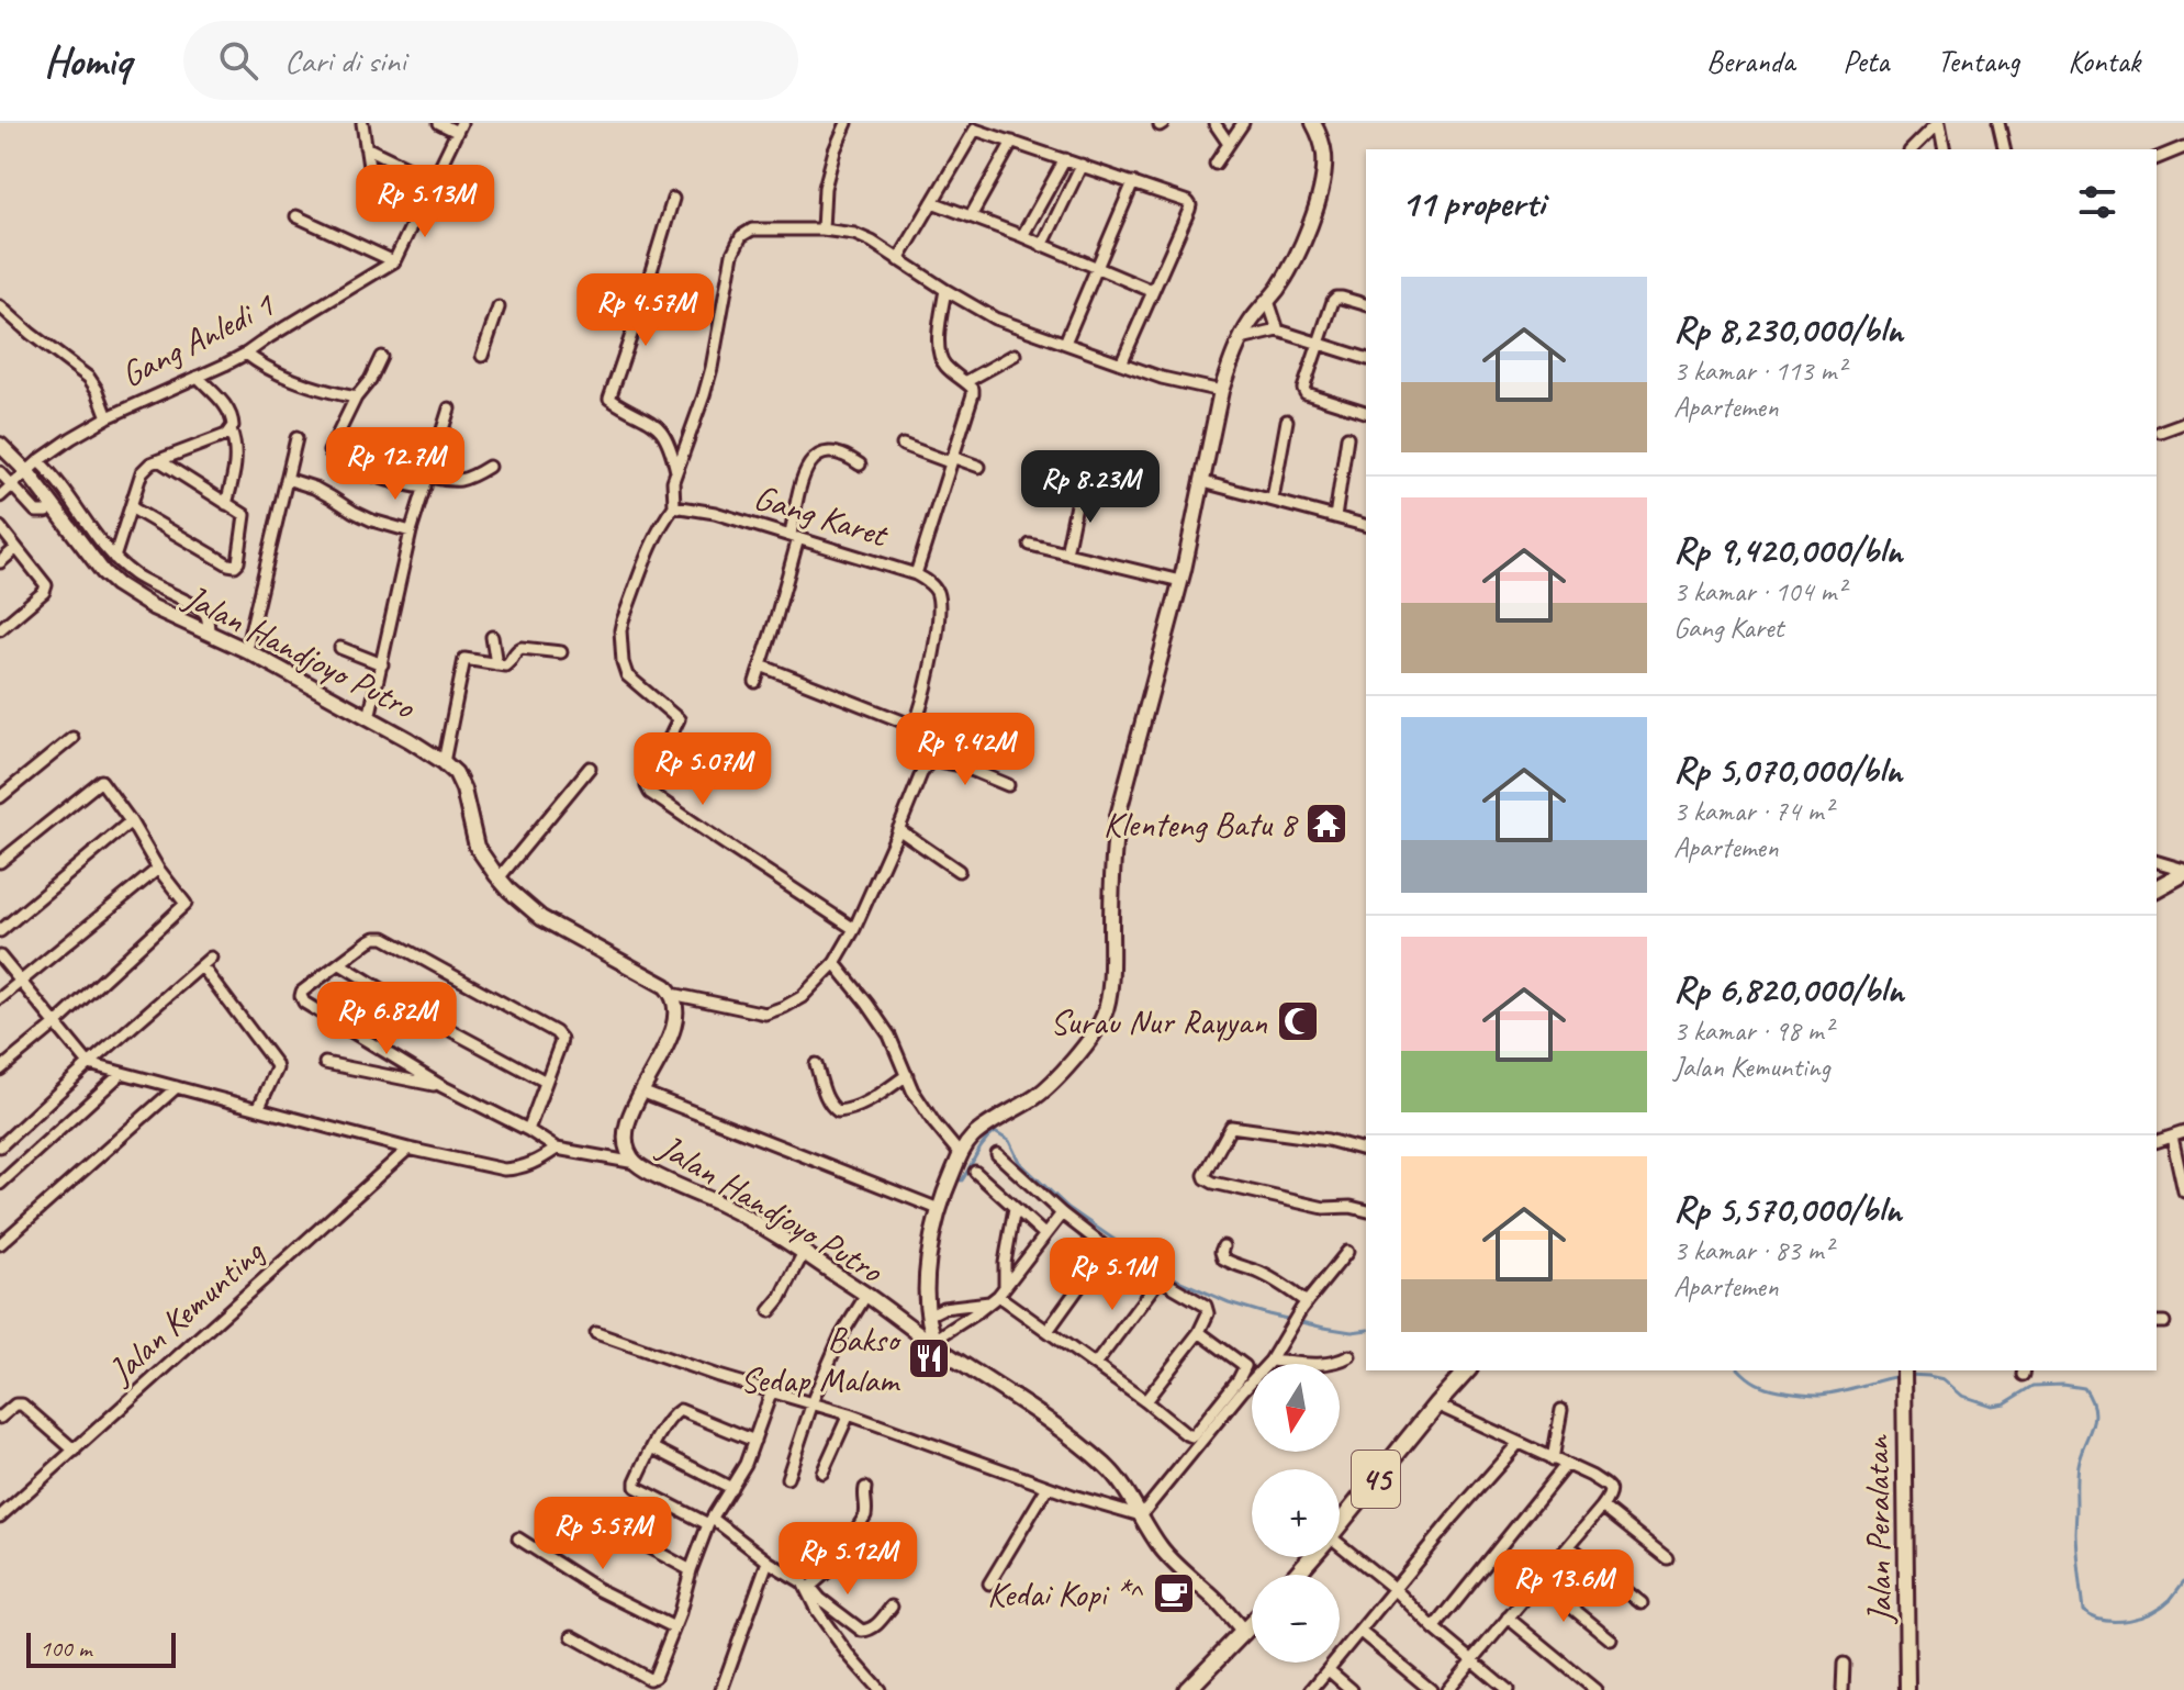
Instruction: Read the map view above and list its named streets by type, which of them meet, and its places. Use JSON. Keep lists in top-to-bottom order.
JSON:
{
  "streets": {
    "main road": ["45"],
    "street": [
      "Gang Anledi 1",
      "Gang Karet",
      "Jalan Handjoyo Putro",
      "Jalan Kemunting",
      "Jalan Peralatan"
    ]
  },
  "crossings": [
    ["Gang Anledi 1", "Jalan Handjoyo Putro"]
  ],
  "places": {
    "temple": ["Klenteng Batu 8"],
    "mosque": ["Surau Nur Rayyan"],
    "restaurant": ["Bakso Sedap Malam"],
    "cafe": ["Kedai Kopi *^"]
  },
  "scale_bar": "100 m",
  "north": "bottom",
  "page": {
    "header": "Homiq",
    "search": "Cari di sini",
    "nav": [
      "Beranda",
      "Peta",
      "Tentang",
      "Kontak"
    ],
    "heading": "11 properti",
    "price": [
      "Rp 5.13M",
      "Rp 4.57M",
      "Rp 12.7M",
      "Rp 8.23M",
      "Rp 9.42M",
      "Rp 5.07M",
      "Rp 6.82M",
      "Rp 5.1M",
      "Rp 5.57M",
      "Rp 5.12M",
      "Rp 13.6M"
    ],
    "list": [
      {
        "name": "Rp 8,230,000/bln",
        "note": "3 kamar · 113 m² · Apartemen"
      },
      {
        "name": "Rp 9,420,000/bln",
        "note": "3 kamar · 104 m² · Gang Karet"
      },
      {
        "name": "Rp 5,070,000/bln",
        "note": "3 kamar · 74 m² · Apartemen"
      },
      {
        "name": "Rp 6,820,000/bln",
        "note": "3 kamar · 98 m² · Jalan Kemunting"
      },
      {
        "name": "Rp 5,570,000/bln",
        "note": "3 kamar · 83 m² · Apartemen"
      }
    ],
    "map_buttons": ["+", "−"],
    "scale": "100 m"
  }
}
